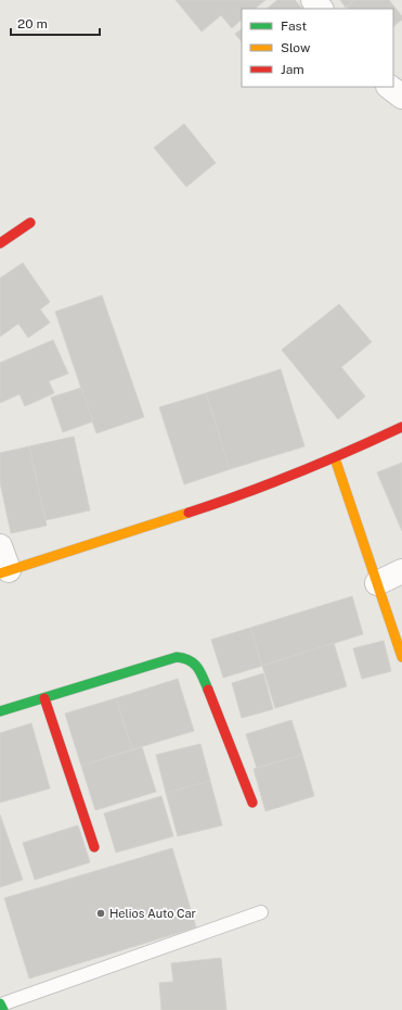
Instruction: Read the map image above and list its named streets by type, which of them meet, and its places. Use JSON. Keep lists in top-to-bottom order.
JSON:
{
  "places": ["Helios Auto Car"],
  "legend": ["Fast", "Slow", "Jam"],
  "scale_bar": "20 m"
}
